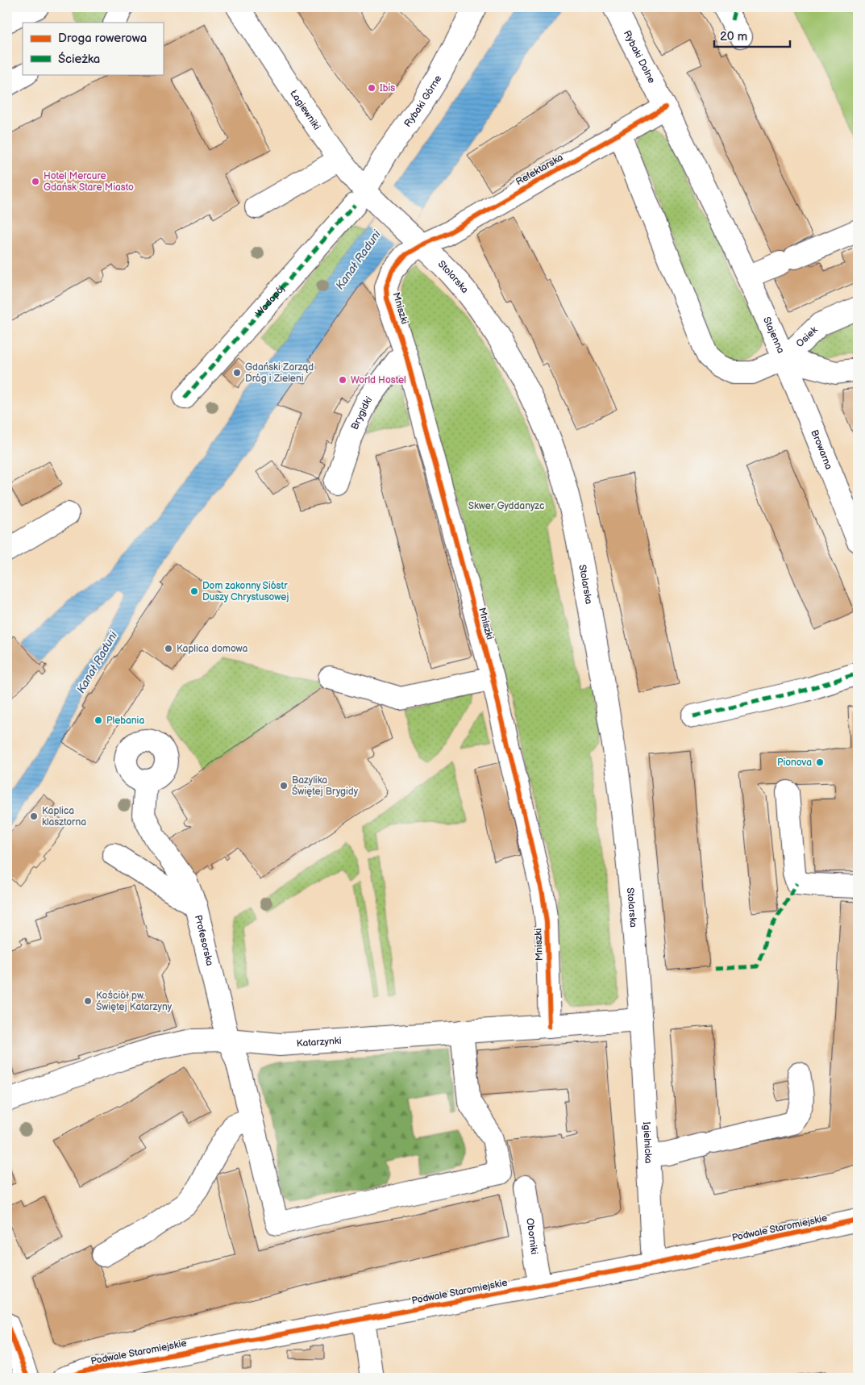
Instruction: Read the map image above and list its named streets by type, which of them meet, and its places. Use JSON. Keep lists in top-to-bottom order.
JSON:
{
  "streets": {
    "street": [
      "Rybaki Dolne",
      "Rybaki Górne",
      "Łagiewniki",
      "Refektarska",
      "Stolarska",
      "Wodopój",
      "Mniszki",
      "Stajenna",
      "Osiek",
      "Brygidki",
      "Browarna",
      "Profesorska",
      "Katarzynki",
      "Igielnicka",
      "Podwale Staromiejskie",
      "Oborniki"
    ]
  },
  "crossings": [
    ["Rybaki Dolne", "Refektarska"],
    ["Rybaki Dolne", "Stajenna"],
    ["Rybaki Górne", "Łagiewniki"],
    ["Rybaki Górne", "Wodopój"],
    ["Łagiewniki", "Stolarska"],
    ["Łagiewniki", "Wodopój"],
    ["Refektarska", "Stolarska"],
    ["Refektarska", "Mniszki"],
    ["Refektarska", "Stajenna"],
    ["Stolarska", "Mniszki"],
    ["Stolarska", "Katarzynki"],
    ["Stolarska", "Igielnicka"],
    ["Mniszki", "Brygidki"],
    ["Mniszki", "Katarzynki"],
    ["Stajenna", "Osiek"],
    ["Stajenna", "Browarna"],
    ["Osiek", "Browarna"],
    ["Profesorska", "Katarzynki"],
    ["Katarzynki", "Igielnicka"],
    ["Igielnicka", "Podwale Staromiejskie"],
    ["Podwale Staromiejskie", "Oborniki"]
  ],
  "water": ["Kanał Raduni"],
  "parks": ["Skwer Gyddanyzc"],
  "places": [
    "Ibis",
    "Hotel Mercure Gdańsk Stare Miasto",
    "Gdański Zarząd Dróg i Zieleni",
    "World Hostel",
    "Dom zakonny Sióstr Duszy Chrystusowej",
    "Kaplica domowa",
    "Plebania",
    "Pionova",
    "Bazylika Świętej Brygidy",
    "Kaplica klasztorna",
    "Kościół pw. Świętej Katarzyny"
  ],
  "legend": ["Droga rowerowa", "Ścieżka"],
  "scale_bar": "20 m"
}
